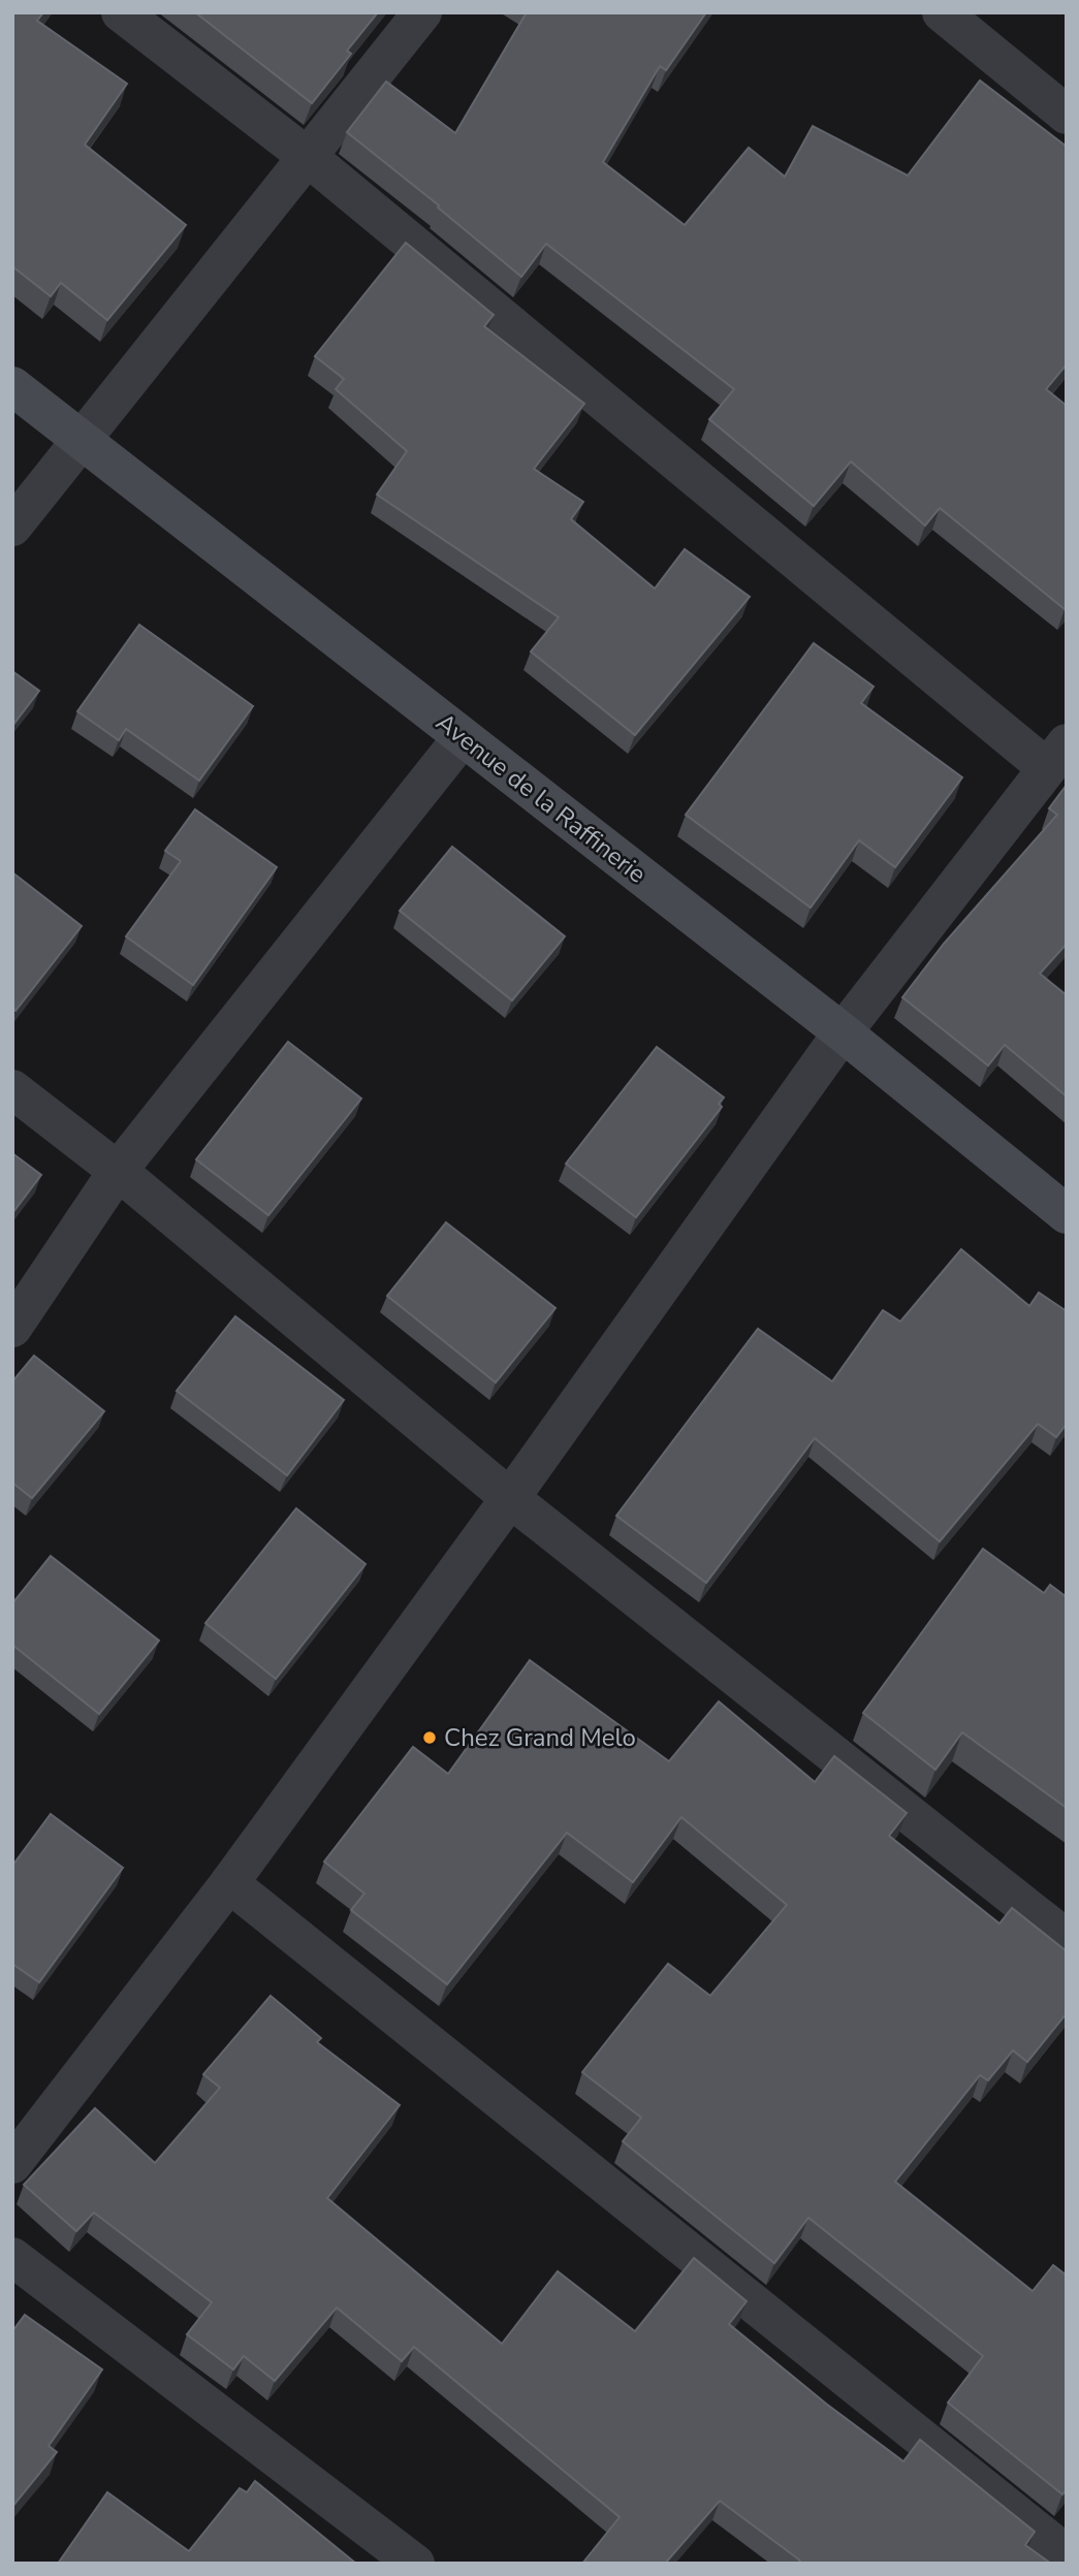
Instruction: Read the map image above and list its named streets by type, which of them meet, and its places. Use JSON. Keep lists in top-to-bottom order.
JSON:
{
  "streets": {
    "street": ["Avenue de la Raffinerie"]
  },
  "places": ["Chez Grand Melo"]
}
